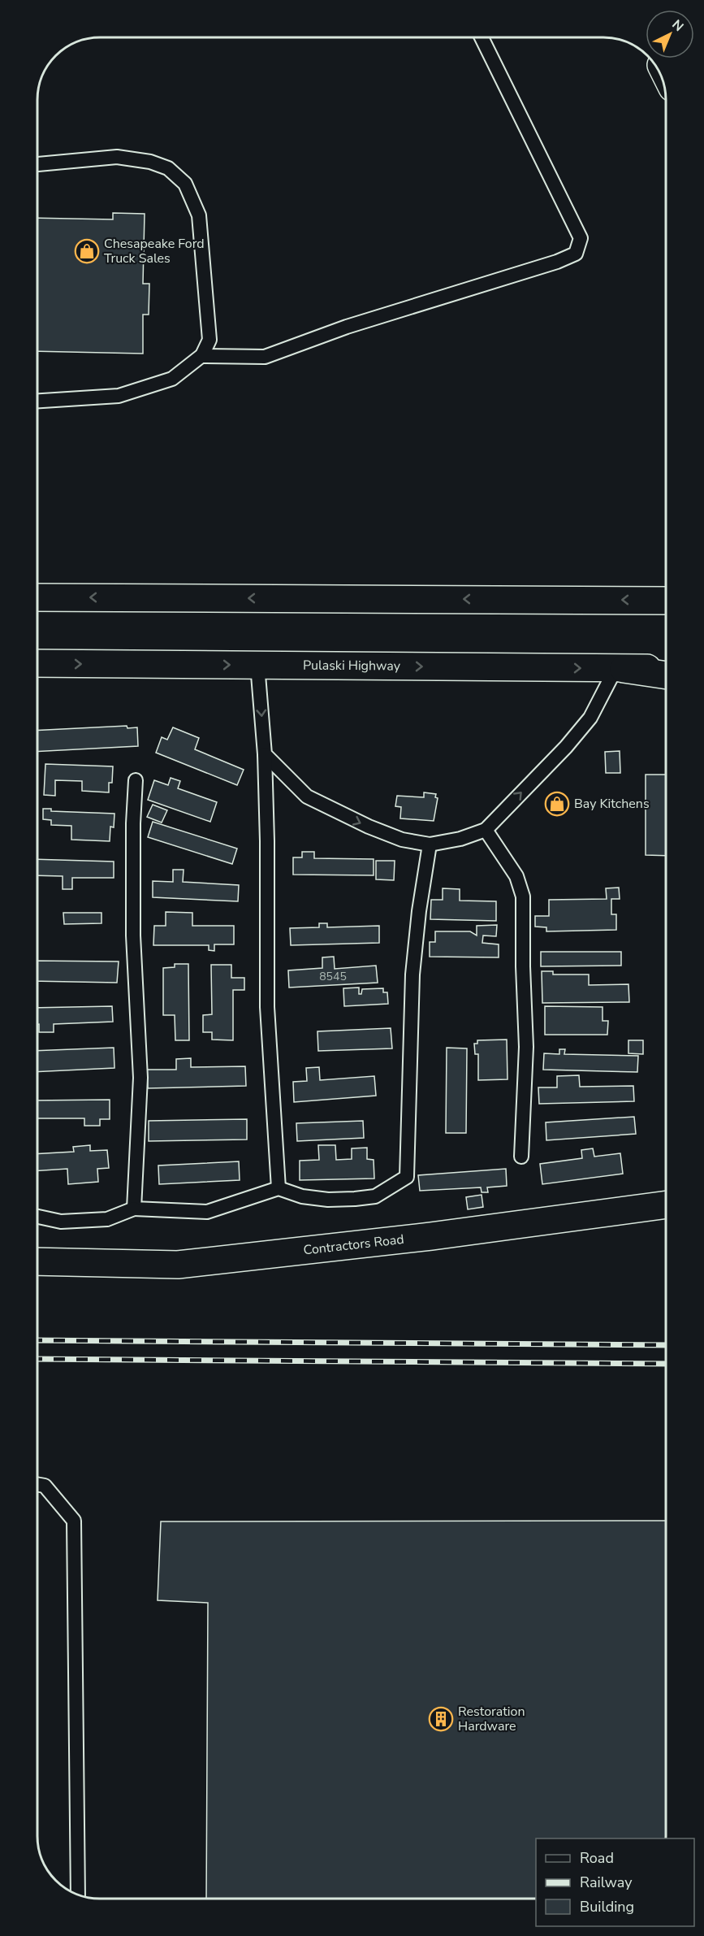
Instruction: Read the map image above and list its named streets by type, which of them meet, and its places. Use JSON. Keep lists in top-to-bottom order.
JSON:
{
  "streets": {
    "main road": ["Pulaski Highway", "Contractors Road"]
  },
  "places": {
    "shop": ["Chesapeake Ford Truck Sales", "Bay Kitchens"],
    "building": ["Restoration Hardware"]
  },
  "house_numbers": ["8545"],
  "legend": ["Road", "Railway", "Building"],
  "north": "top right"
}
